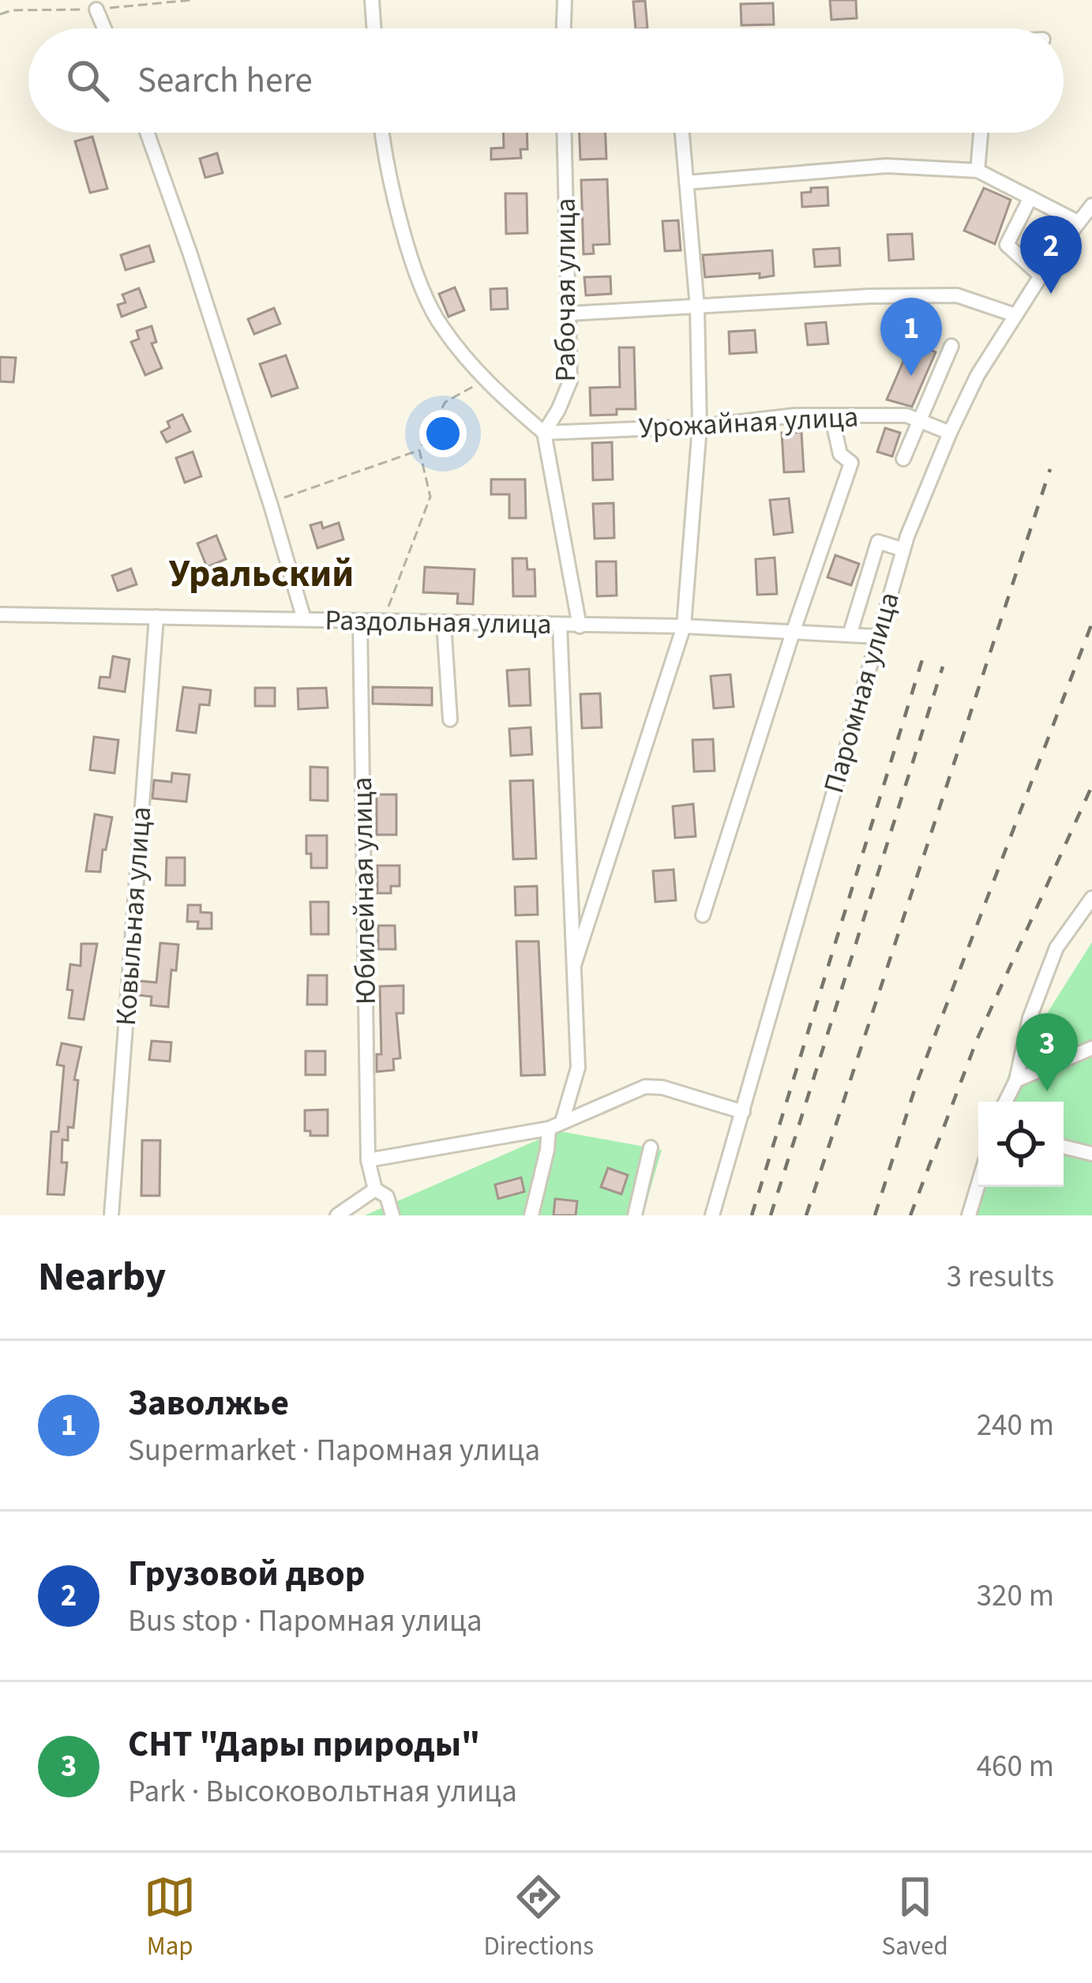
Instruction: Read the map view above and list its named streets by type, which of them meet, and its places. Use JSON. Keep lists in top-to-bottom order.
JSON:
{
  "streets": {
    "street": [
      "Рабочая улица",
      "Урожайная улица",
      "Раздольная улица",
      "Паромная улица",
      "Юбилейная улица",
      "Ковыльная улица"
    ]
  },
  "crossings": [
    ["Рабочая улица", "Урожайная улица"],
    ["Урожайная улица", "Паромная улица"],
    ["Раздольная улица", "Паромная улица"],
    ["Раздольная улица", "Юбилейная улица"],
    ["Раздольная улица", "Ковыльная улица"]
  ],
  "districts": ["Уральский"],
  "page": {
    "search": "Search here",
    "pins": ["2", "1", "3"],
    "heading": ["Nearby", "3 results"],
    "list": [
      {
        "mark": "1",
        "name": "Заволжье",
        "note": "Supermarket · Паромная улица",
        "value": "240 m"
      },
      {
        "mark": "2",
        "name": "Грузовой двор",
        "note": "Bus stop · Паромная улица",
        "value": "320 m"
      },
      {
        "mark": "3",
        "name": "СНТ \"Дары природы\"",
        "note": "Park · Высоковольтная улица",
        "value": "460 m"
      }
    ],
    "nav": ["Map", "Directions", "Saved"]
  }
}
